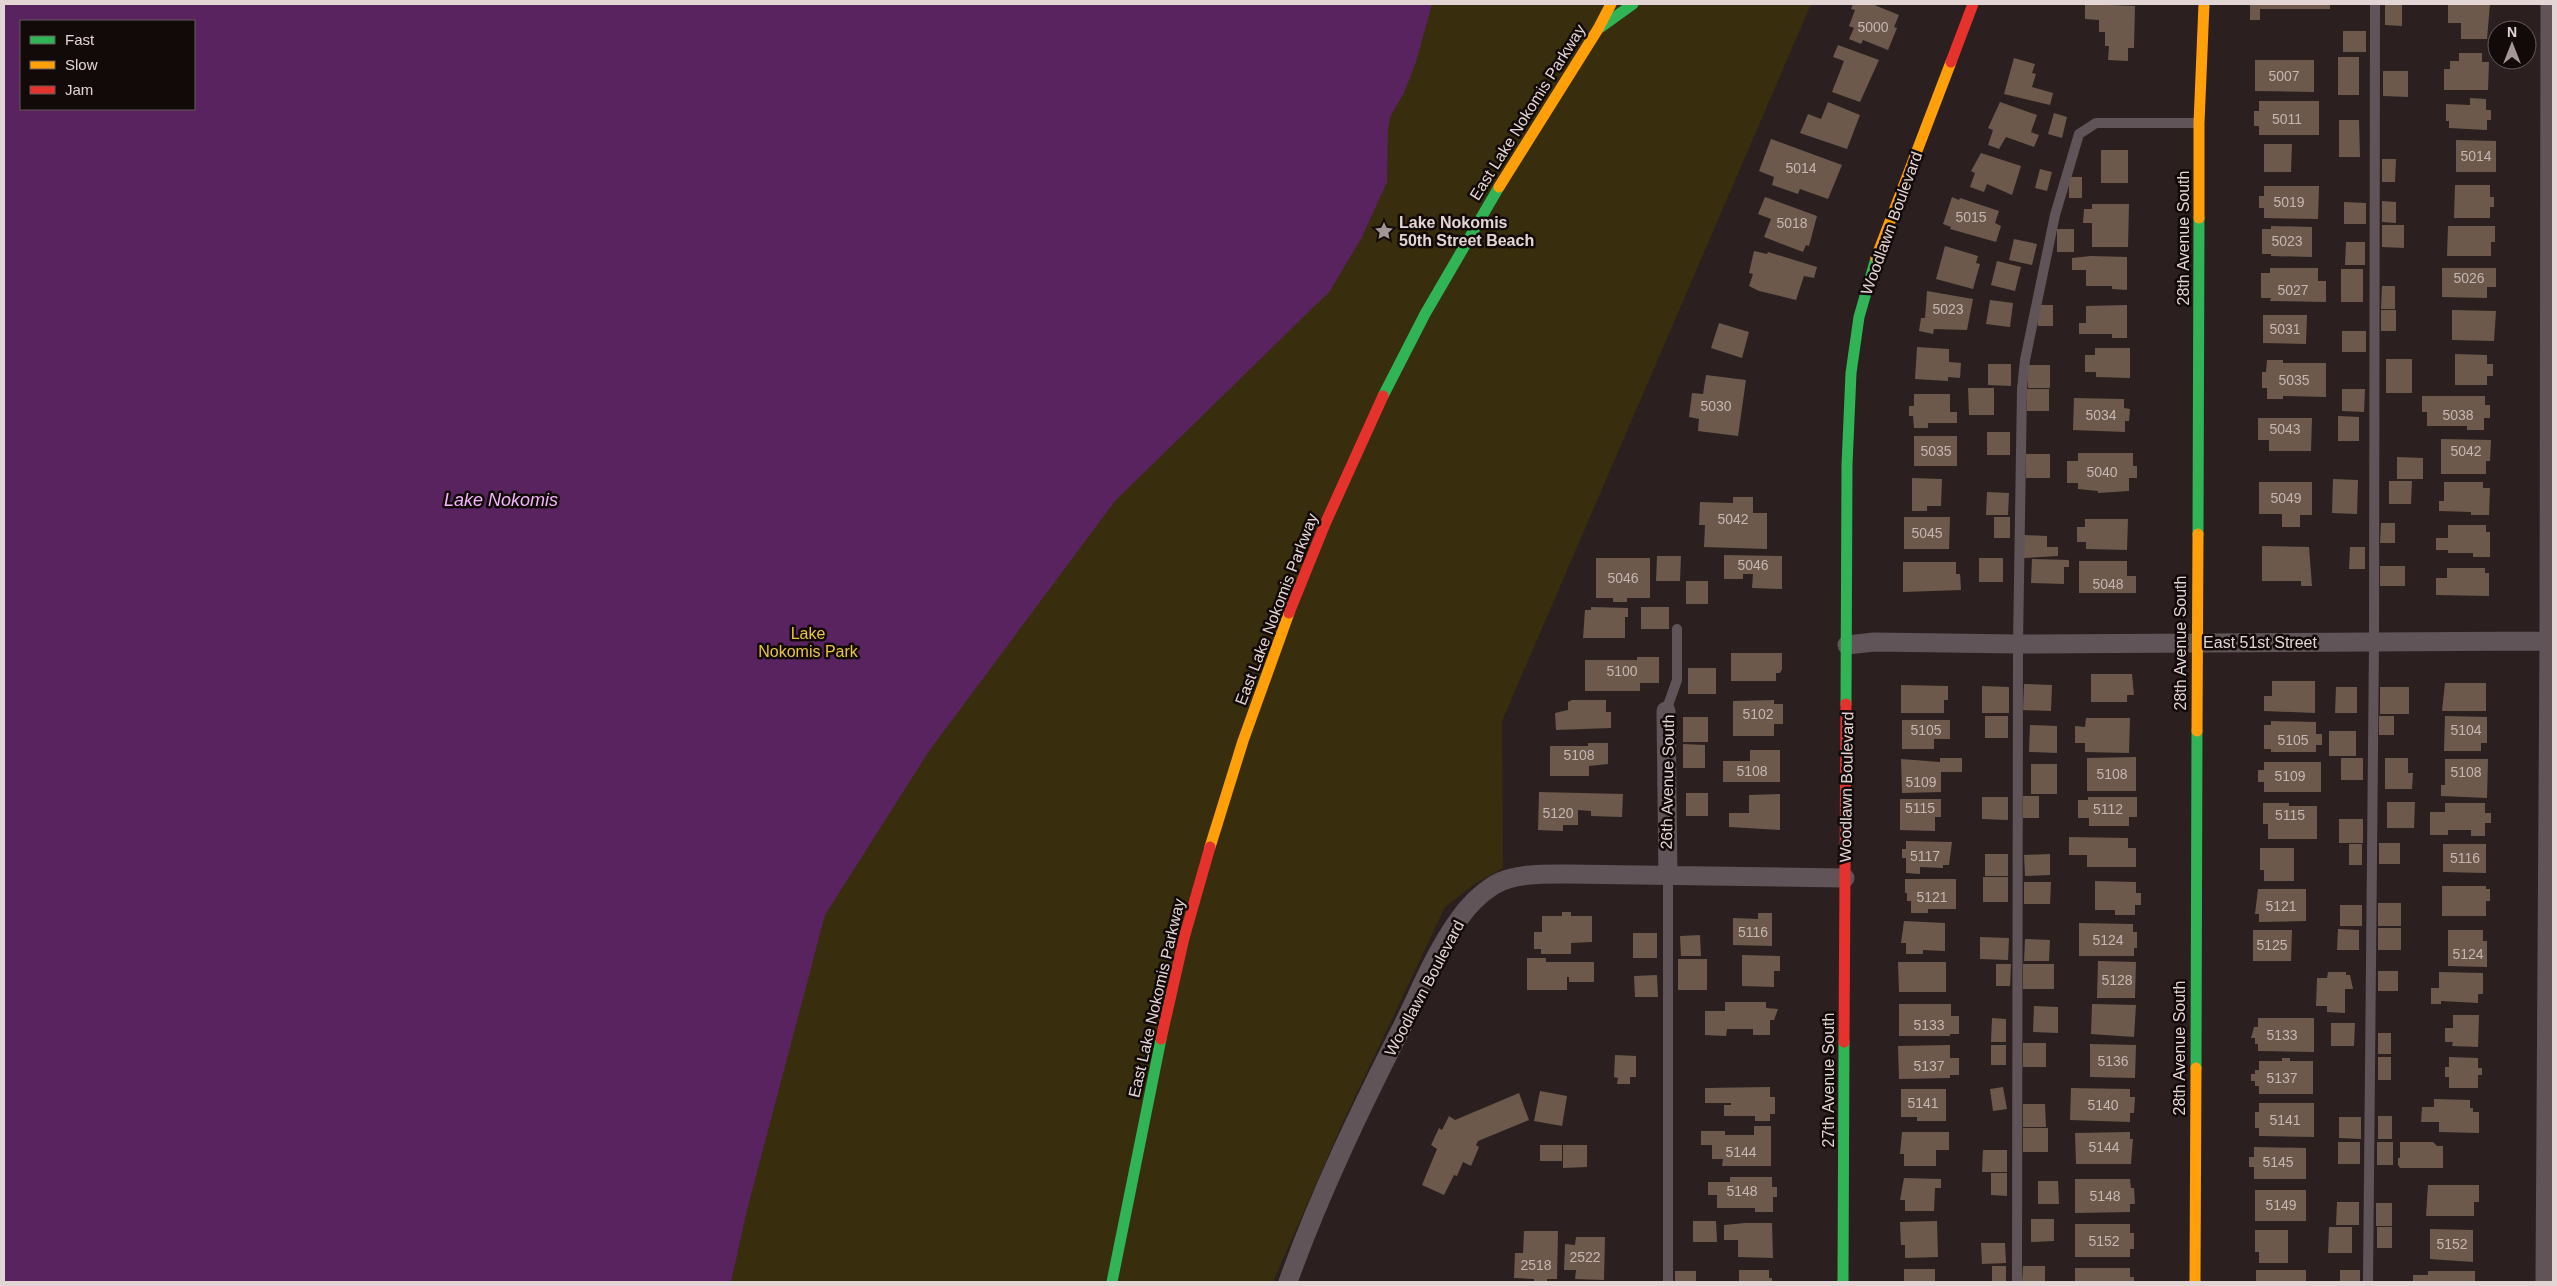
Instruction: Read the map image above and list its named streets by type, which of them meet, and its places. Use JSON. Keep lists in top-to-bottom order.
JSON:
{
  "streets": {
    "street": [
      "East Lake Nokomis Parkway",
      "Woodlawn Boulevard",
      "28th Avenue South",
      "East 51st Street",
      "26th Avenue South",
      "27th Avenue South"
    ]
  },
  "crossings": [
    ["Woodlawn Boulevard", "East 51st Street"],
    ["Woodlawn Boulevard", "26th Avenue South"],
    ["Woodlawn Boulevard", "27th Avenue South"],
    ["28th Avenue South", "East 51st Street"]
  ],
  "water": ["Lake Nokomis"],
  "parks": ["Lake Nokomis Park"],
  "places": {
    "place": ["Lake Nokomis 50th Street Beach"]
  },
  "house_numbers": [
    "5000",
    "5007",
    "5011",
    "5014",
    "5014",
    "5019",
    "5015",
    "5018",
    "5023",
    "5026",
    "5027",
    "5023",
    "5031",
    "5035",
    "5030",
    "5034",
    "5038",
    "5043",
    "5035",
    "5042",
    "5040",
    "5049",
    "5042",
    "5045",
    "5046",
    "5046",
    "5048",
    "5100",
    "5102",
    "5105",
    "5104",
    "5105",
    "5108",
    "5108",
    "5108",
    "5108",
    "5109",
    "5109",
    "5115",
    "5112",
    "5120",
    "5115",
    "5117",
    "5116",
    "5121",
    "5121",
    "5116",
    "5124",
    "5125",
    "5124",
    "5128",
    "5133",
    "5133",
    "5136",
    "5137",
    "5137",
    "5141",
    "5140",
    "5141",
    "5144",
    "5144",
    "5145",
    "5148",
    "5148",
    "5149",
    "5152",
    "5152",
    "2522",
    "2518"
  ],
  "legend": ["Fast", "Slow", "Jam"],
  "north": "top"
}
